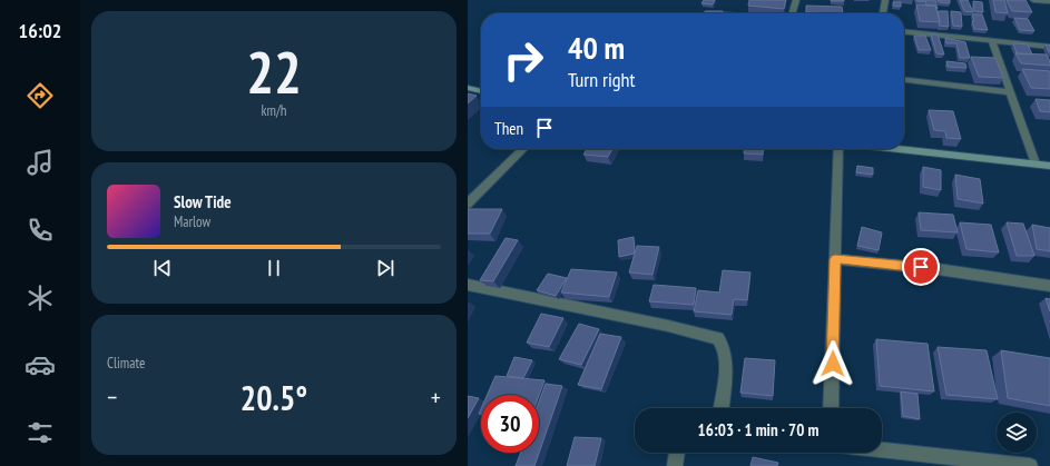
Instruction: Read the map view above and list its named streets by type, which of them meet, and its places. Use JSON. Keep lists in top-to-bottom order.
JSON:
{
  "page": {
    "tabs": "16:02",
    "tile": [
      ["22", "km/h"],
      "Climate"
    ],
    "turn": ["40 m", "Turn right"],
    "then": "Then",
    "song": ["Slow Tide", "Marlow"],
    "heat": ["−", "20.5°", "+"],
    "limit": "30",
    "trip": "16:03 · 1 min · 70 m"
  }
}
